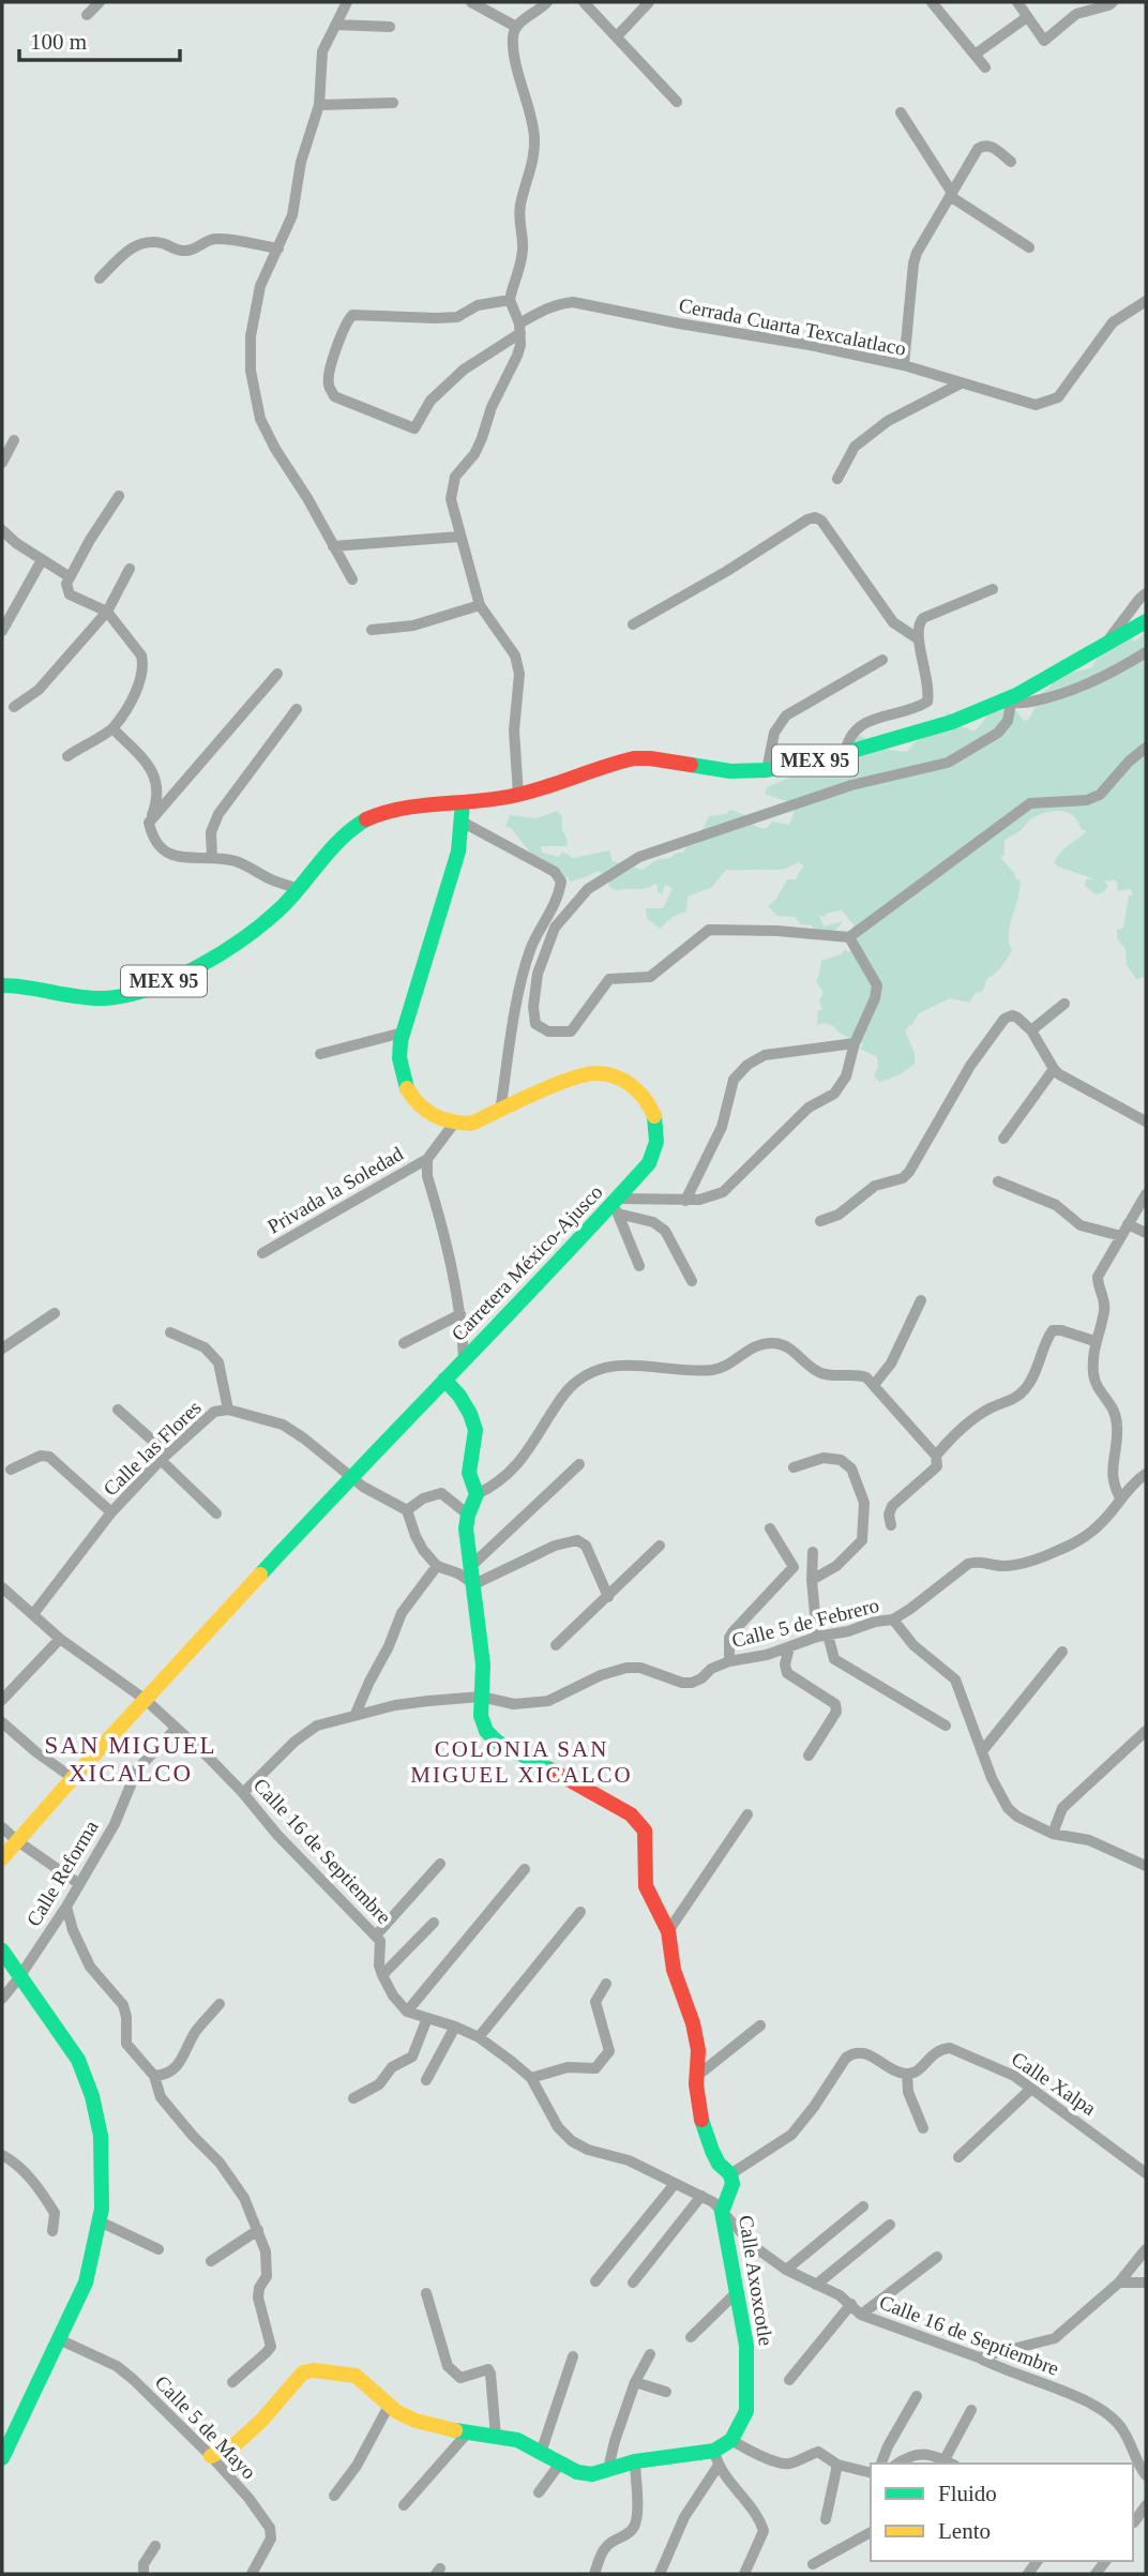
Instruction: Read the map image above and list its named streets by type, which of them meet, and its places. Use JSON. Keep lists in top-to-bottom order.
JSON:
{
  "streets": {
    "main road": ["MEX 95", "Carretera México-Ajusco", "Calle Axoxcotle"],
    "street": [
      "Cerrada Cuarta Texcalatlaco",
      "Privada la Soledad",
      "Calle las Flores",
      "Calle 5 de Febrero",
      "Calle 16 de Septiembre",
      "Calle Reforma",
      "Calle Xalpa",
      "Calle 5 de Mayo"
    ]
  },
  "crossings": [
    ["Carretera México-Ajusco", "Calle las Flores"],
    ["Carretera México-Ajusco", "Calle 16 de Septiembre"],
    ["Calle las Flores", "Calle 16 de Septiembre"],
    ["Calle 5 de Febrero", "Calle 16 de Septiembre"],
    ["Calle 16 de Septiembre", "Calle Reforma"],
    ["Calle 16 de Septiembre", "Calle Axoxcotle"]
  ],
  "districts": ["SAN MIGUEL XICALCO", "COLONIA SAN MIGUEL XICALCO"],
  "legend": ["Fluido", "Lento"],
  "scale_bar": "100 m"
}
